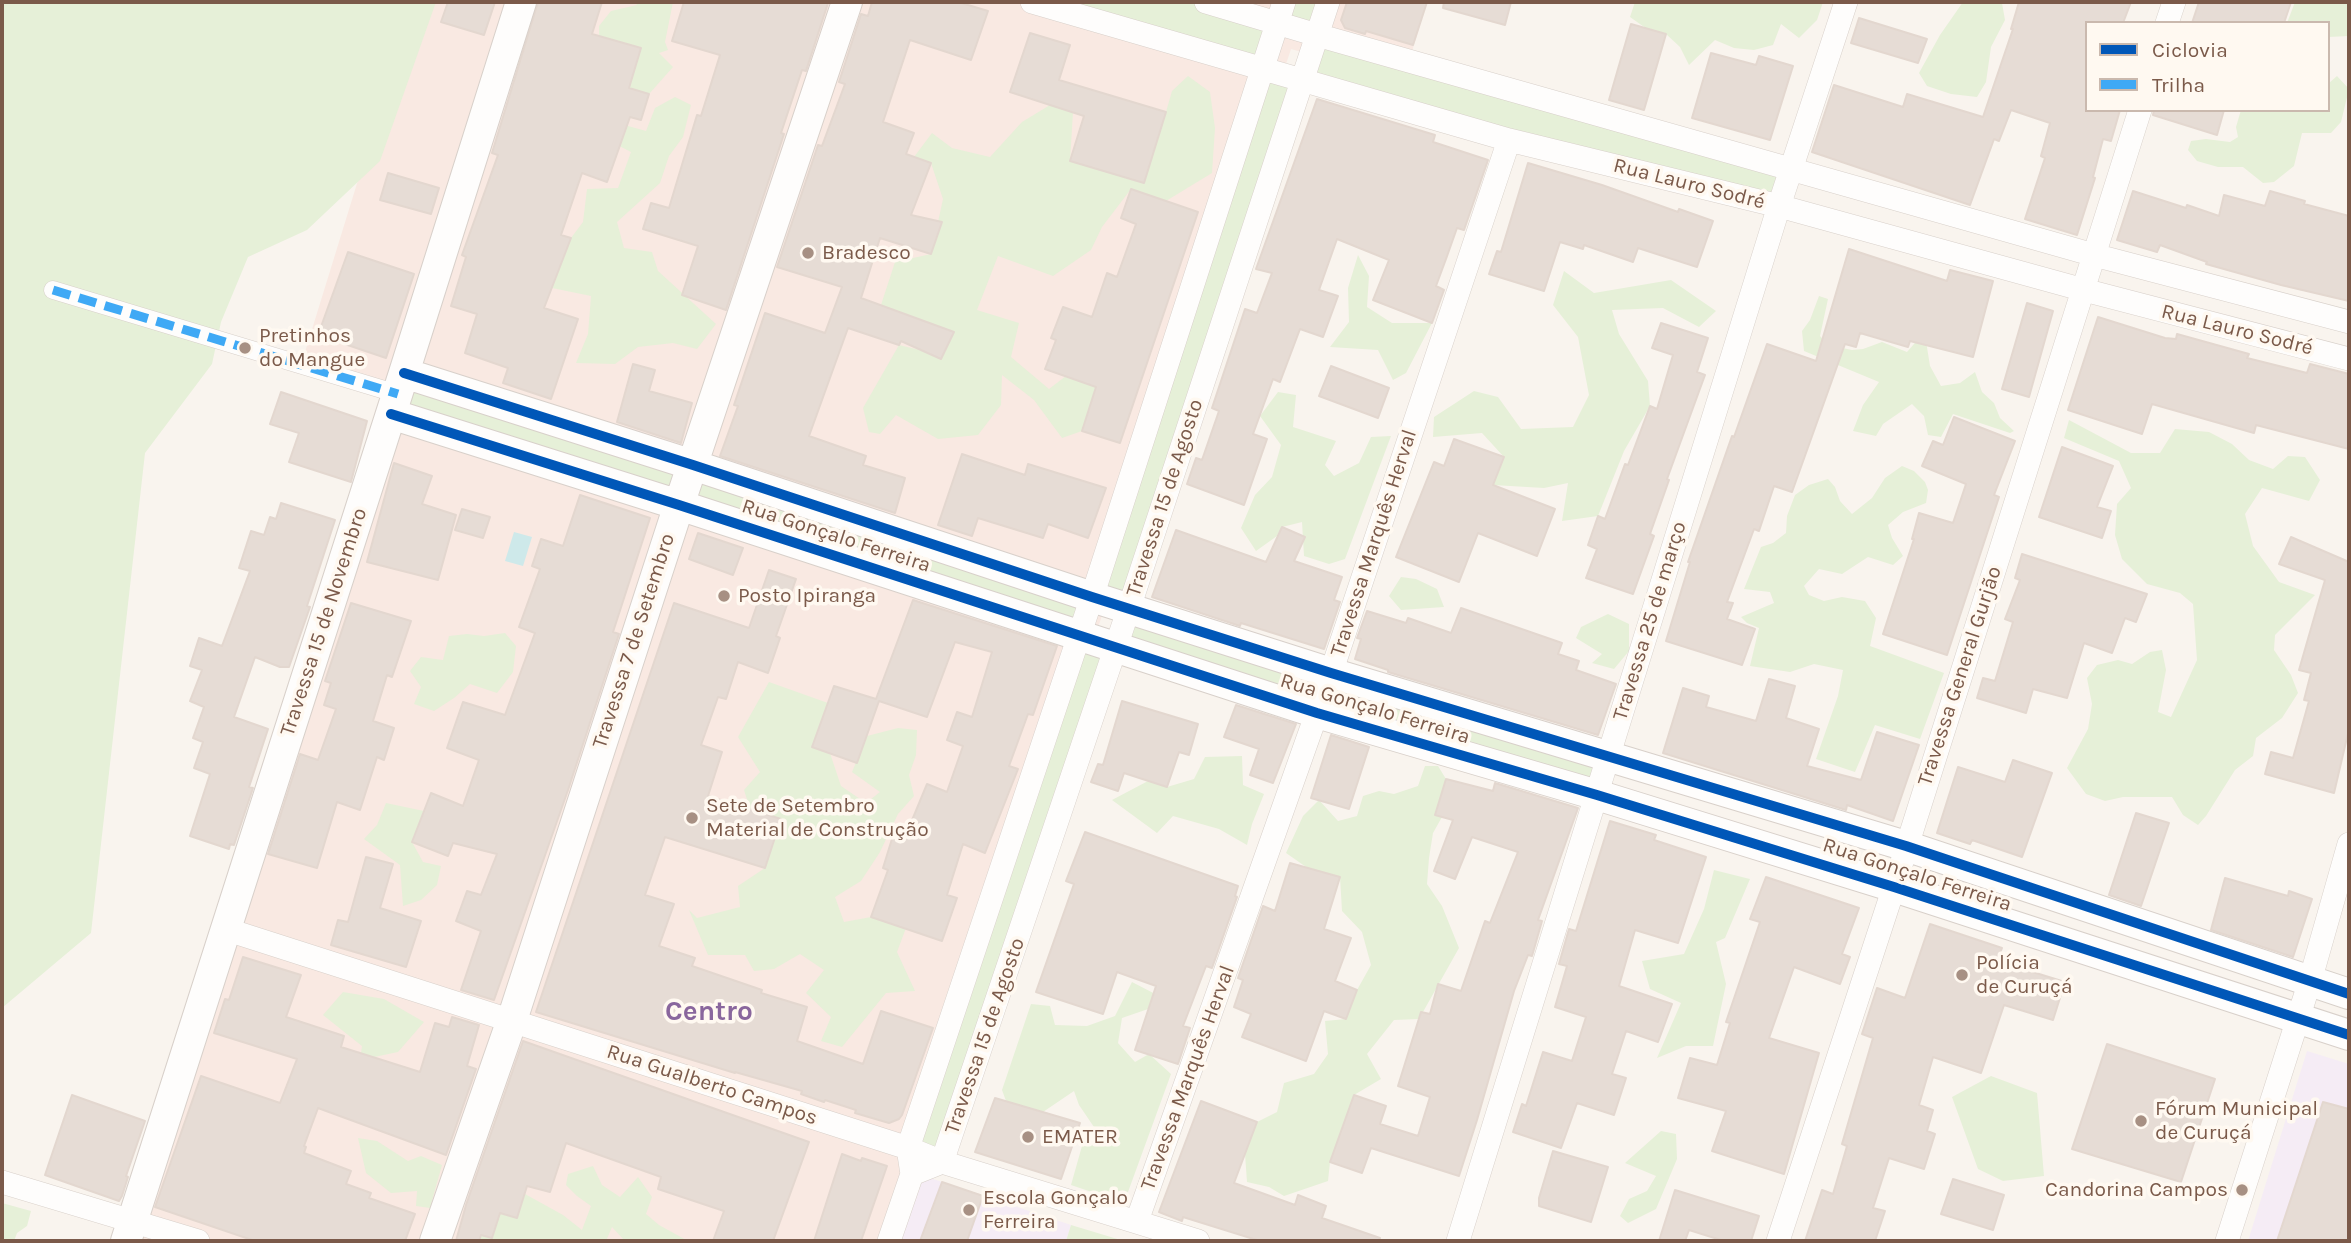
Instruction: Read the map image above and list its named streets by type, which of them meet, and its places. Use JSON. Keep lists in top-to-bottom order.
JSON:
{
  "streets": {
    "street": [
      "Rua Lauro Sodré",
      "Travessa 15 de Agosto",
      "Rua Gonçalo Ferreira",
      "Travessa Marquês Herval",
      "Travessa 25 de março",
      "Travessa 15 de Novembro",
      "Travessa 7 de Setembro",
      "Travessa General Gurjão",
      "Rua Gualberto Campos"
    ]
  },
  "crossings": [
    ["Rua Lauro Sodré", "Travessa 15 de Agosto"],
    ["Rua Lauro Sodré", "Travessa Marquês Herval"],
    ["Rua Lauro Sodré", "Travessa 25 de março"],
    ["Rua Lauro Sodré", "Travessa General Gurjão"],
    ["Travessa 15 de Agosto", "Rua Gonçalo Ferreira"],
    ["Travessa 15 de Agosto", "Rua Gualberto Campos"],
    ["Rua Gonçalo Ferreira", "Travessa Marquês Herval"],
    ["Rua Gonçalo Ferreira", "Travessa 25 de março"],
    ["Rua Gonçalo Ferreira", "Travessa 15 de Novembro"],
    ["Rua Gonçalo Ferreira", "Travessa 7 de Setembro"],
    ["Rua Gonçalo Ferreira", "Travessa General Gurjão"],
    ["Travessa Marquês Herval", "Rua Gualberto Campos"],
    ["Travessa 15 de Novembro", "Rua Gualberto Campos"],
    ["Travessa 7 de Setembro", "Rua Gualberto Campos"]
  ],
  "districts": ["Centro"],
  "places": [
    "Bradesco",
    "Pretinhos do Mangue",
    "Posto Ipiranga",
    "Sete de Setembro Material de Construção",
    "Polícia de Curuçá",
    "Fórum Municipal de Curuçá",
    "EMATER",
    "Candorina Campos",
    "Escola Gonçalo Ferreira"
  ],
  "legend": ["Ciclovia", "Trilha"]
}
